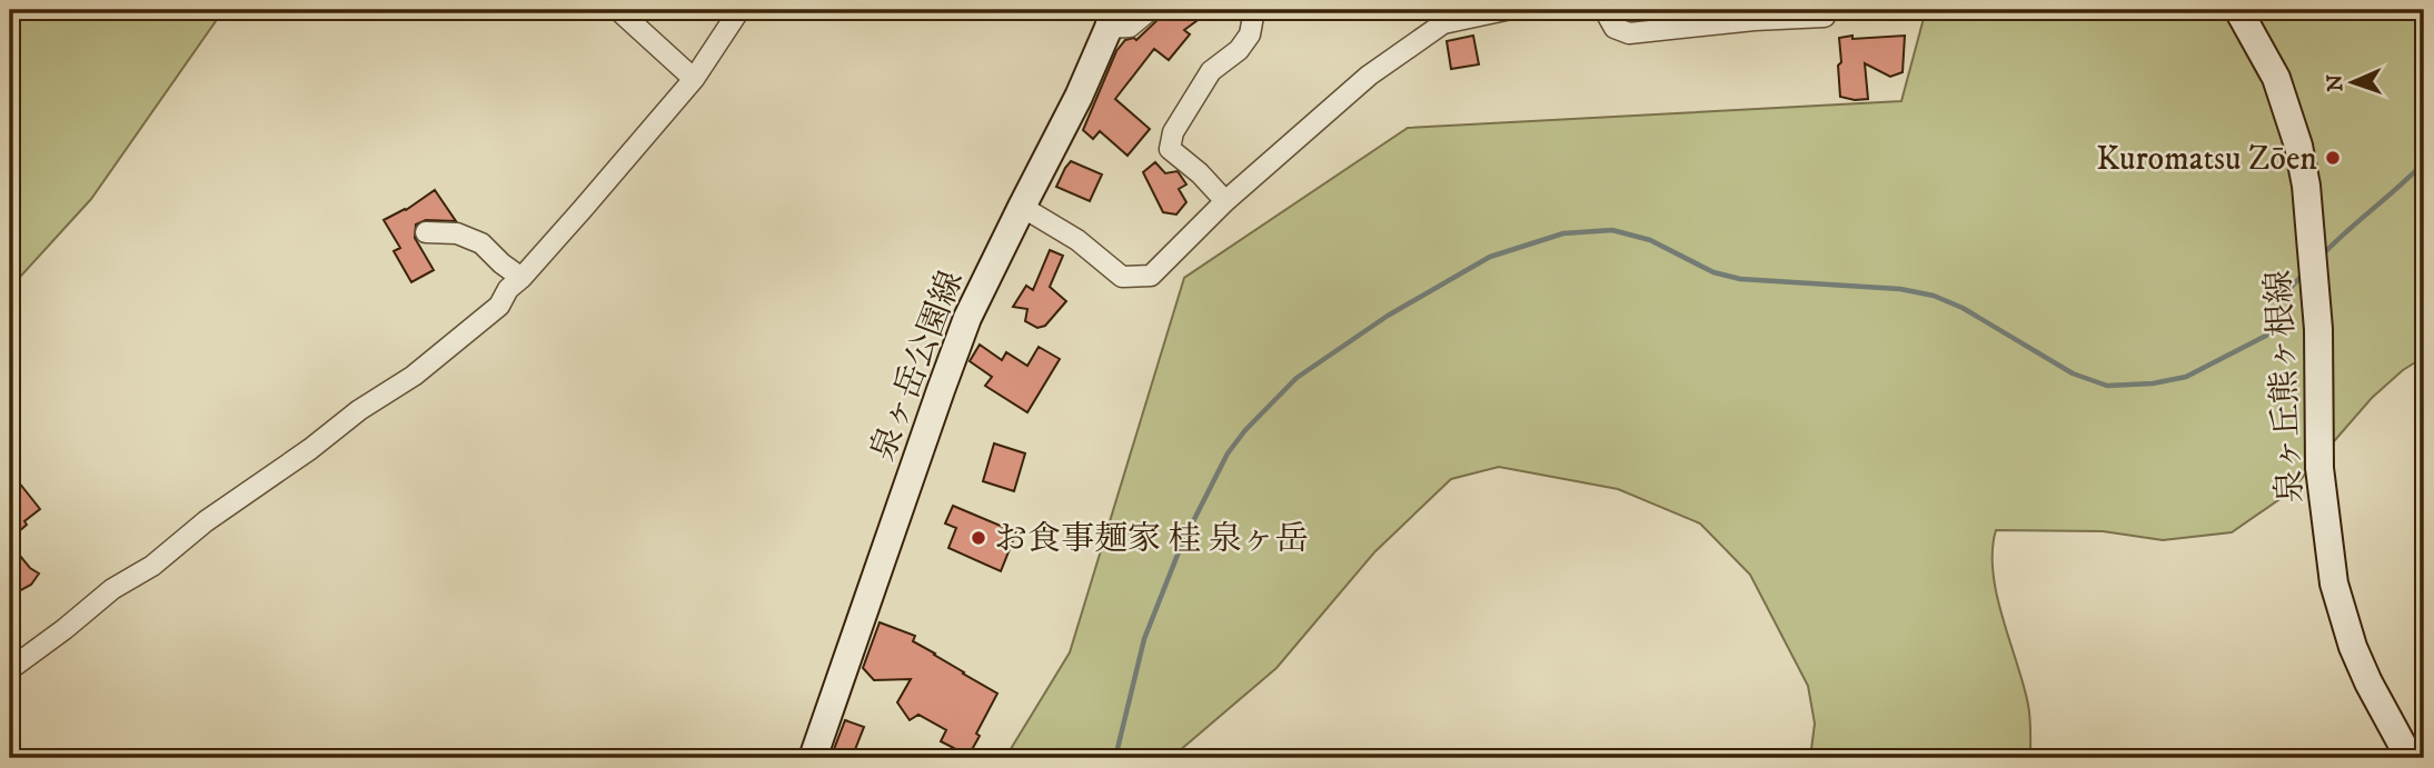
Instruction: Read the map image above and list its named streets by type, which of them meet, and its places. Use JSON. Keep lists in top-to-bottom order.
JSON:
{
  "streets": {
    "main road": ["泉ヶ岳公園線", "泉ヶ丘熊ヶ根線"]
  },
  "places": ["Kuromatsu Zōen", "お食事麺家 桂 泉ヶ岳"],
  "north": "left"
}
